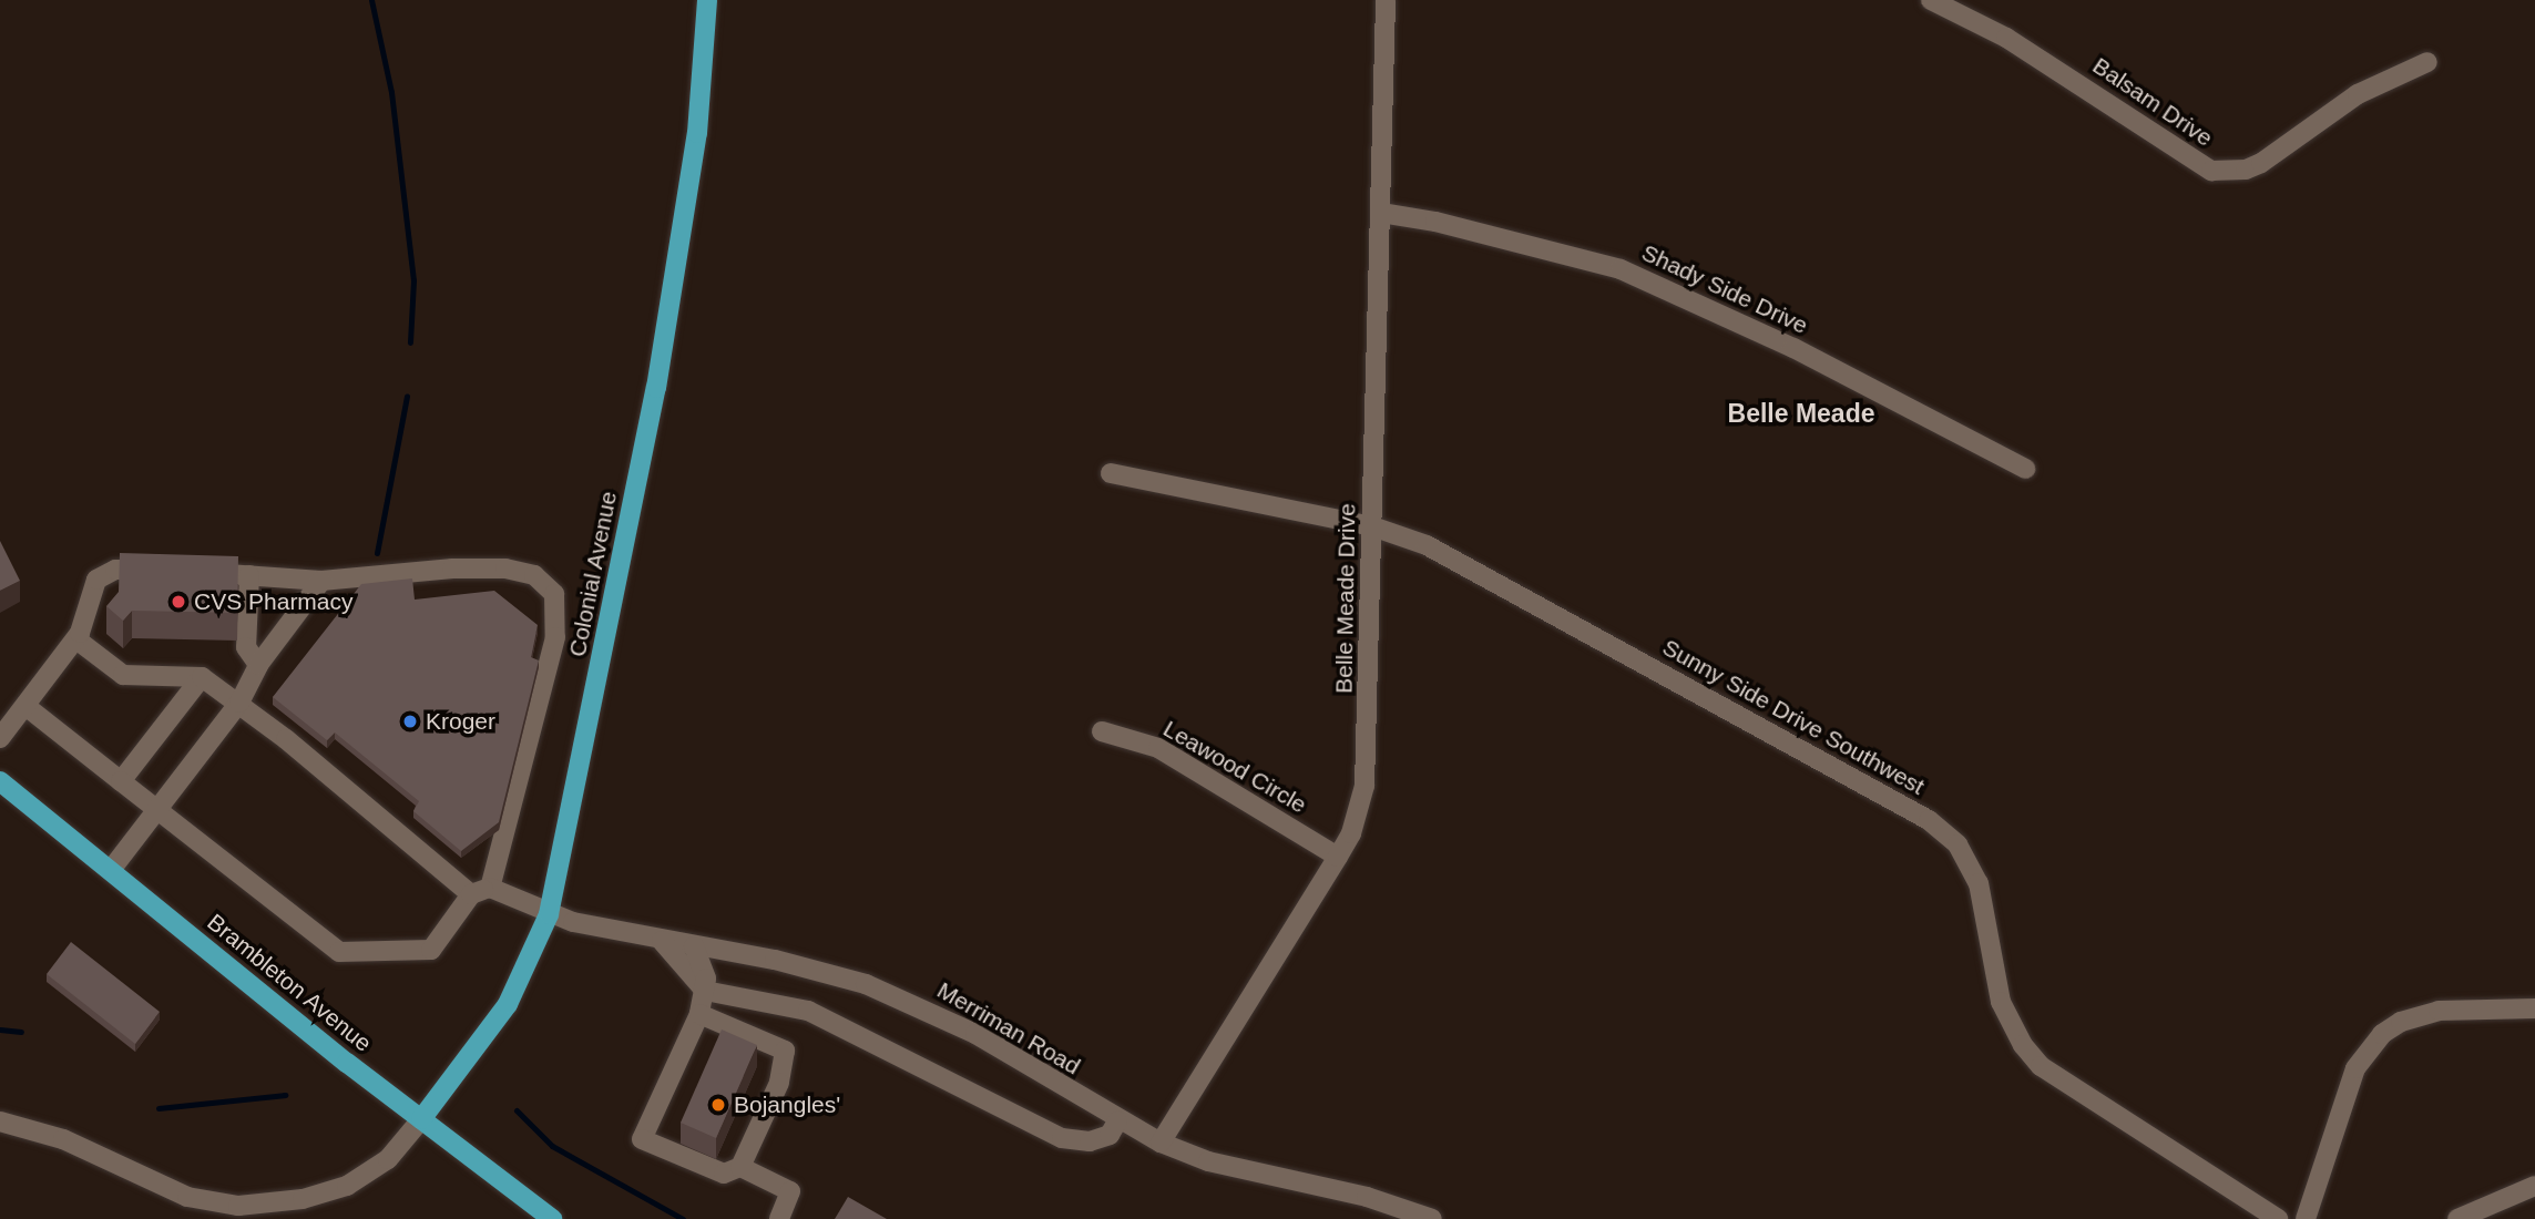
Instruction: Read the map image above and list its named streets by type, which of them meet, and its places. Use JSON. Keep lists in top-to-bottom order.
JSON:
{
  "streets": {
    "main road": ["Colonial Avenue", "Brambleton Avenue"],
    "street": [
      "Balsam Drive",
      "Shady Side Drive",
      "Belle Meade Drive",
      "Sunny Side Drive Southwest",
      "Leawood Circle",
      "Merriman Road"
    ]
  },
  "crossings": [
    ["Shady Side Drive", "Belle Meade Drive"],
    ["Colonial Avenue", "Brambleton Avenue"],
    ["Colonial Avenue", "Merriman Road"],
    ["Belle Meade Drive", "Sunny Side Drive Southwest"],
    ["Belle Meade Drive", "Leawood Circle"],
    ["Belle Meade Drive", "Merriman Road"]
  ],
  "districts": ["Belle Meade"],
  "places": ["CVS Pharmacy", "Kroger", "Bojangles'"]
}
